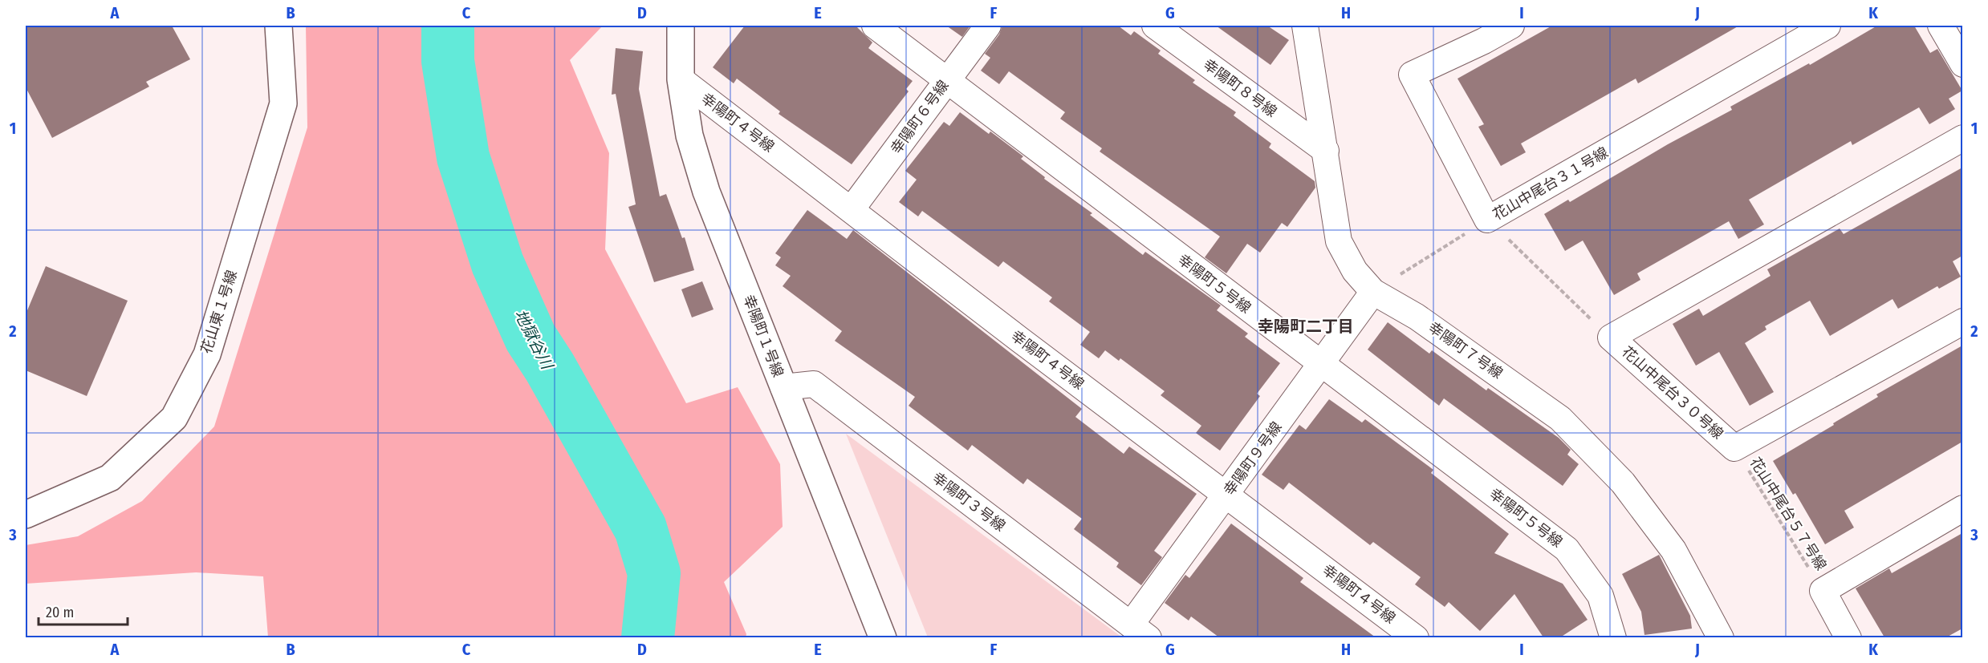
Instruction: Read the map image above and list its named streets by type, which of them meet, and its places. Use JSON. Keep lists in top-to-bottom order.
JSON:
{
  "streets": {
    "street": [
      "幸陽町８号線",
      "幸陽町６号線",
      "幸陽町４号線",
      "花山中尾台３１号線",
      "幸陽町５号線",
      "花山東１号線",
      "幸陽町１号線",
      "幸陽町７号線",
      "花山中尾台３０号線",
      "幸陽町９号線",
      "幸陽町３号線"
    ],
    "path": ["花山中尾台５７号線"]
  },
  "crossings": [
    ["幸陽町８号線", "幸陽町７号線"],
    ["幸陽町６号線", "幸陽町４号線"],
    ["幸陽町６号線", "幸陽町５号線"],
    ["幸陽町４号線", "幸陽町１号線"],
    ["幸陽町４号線", "幸陽町９号線"],
    ["幸陽町５号線", "幸陽町９号線"],
    ["幸陽町１号線", "幸陽町３号線"],
    ["幸陽町７号線", "幸陽町９号線"],
    ["花山中尾台３０号線", "花山中尾台５７号線"],
    ["幸陽町９号線", "幸陽町３号線"]
  ],
  "districts": ["幸陽町二丁目"],
  "water": ["地獄谷川"],
  "scale_bar": "20 m",
  "grid": {
    "columns": [
      "A",
      "B",
      "C",
      "D",
      "E",
      "F",
      "G",
      "H",
      "I",
      "J",
      "K"
    ],
    "rows": ["1", "2", "3"]
  }
}
